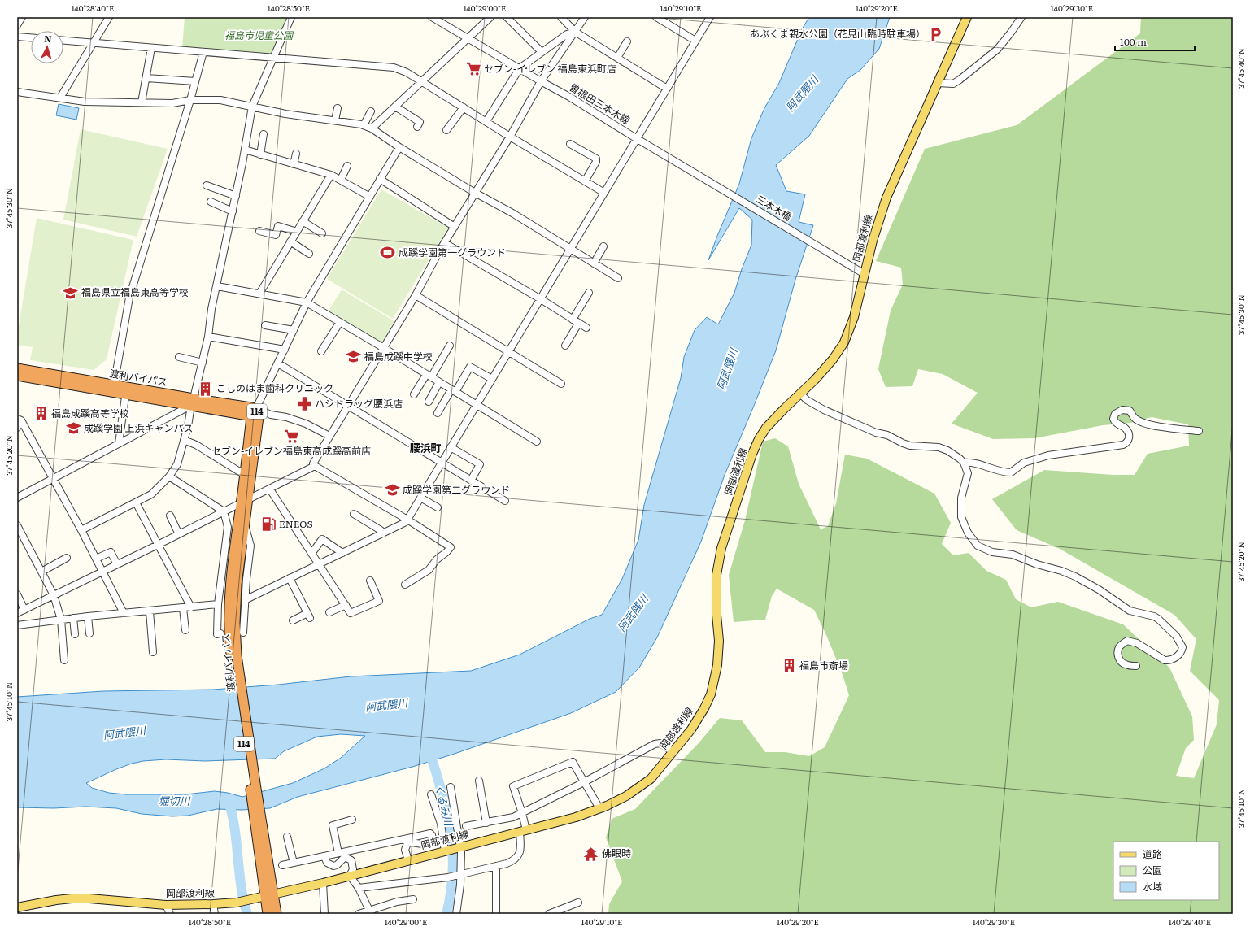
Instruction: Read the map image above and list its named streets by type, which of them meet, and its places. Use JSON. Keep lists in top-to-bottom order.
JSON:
{
  "streets": {
    "highway": ["渡利バイパス", "114"],
    "main road": ["岡部渡利線"],
    "street": ["曽根田三本木線", "三本木橋"]
  },
  "crossings": [
    ["曽根田三本木線", "三本木橋"],
    ["三本木橋", "岡部渡利線"],
    ["岡部渡利線", "渡利バイパス"]
  ],
  "districts": ["腰浜町"],
  "water": ["阿武隈川", "堀切川", "くるみ川"],
  "parks": ["福島市児童公園"],
  "places": {
    "parking": ["あぶくま親水公園（花見山臨時駐車場）"],
    "supermarket": ["セブン-イレブン 福島東浜町店", "セブン-イレブン福島東高成蹊高前店"],
    "sports": ["成蹊学園第一グラウンド"],
    "school or university": [
      "福島県立福島東高等学校",
      "福島成蹊中学校",
      "成蹊学園 上浜キャンパス",
      "成蹊学園第二グラウンド"
    ],
    "building": ["こしのはま歯科クリニック", "福島成蹊高等学校", "福島市斎場"],
    "pharmacy": ["ハシドラッグ腰浜店"],
    "fuel station": ["ENEOS"],
    "temple": ["佛眼時"]
  },
  "legend": ["道路", "公園", "水域"],
  "scale_bar": "100 m",
  "north": "top",
  "coordinates": [
    "140°28'40\"E",
    "140°28'50\"E",
    "140°29'00\"E",
    "140°29'10\"E",
    "140°29'20\"E",
    "140°29'30\"E",
    "37°45'40\"N",
    "37°45'30\"N",
    "37°45'20\"N",
    "37°45'10\"N",
    "140°29'40\"E"
  ]
}
